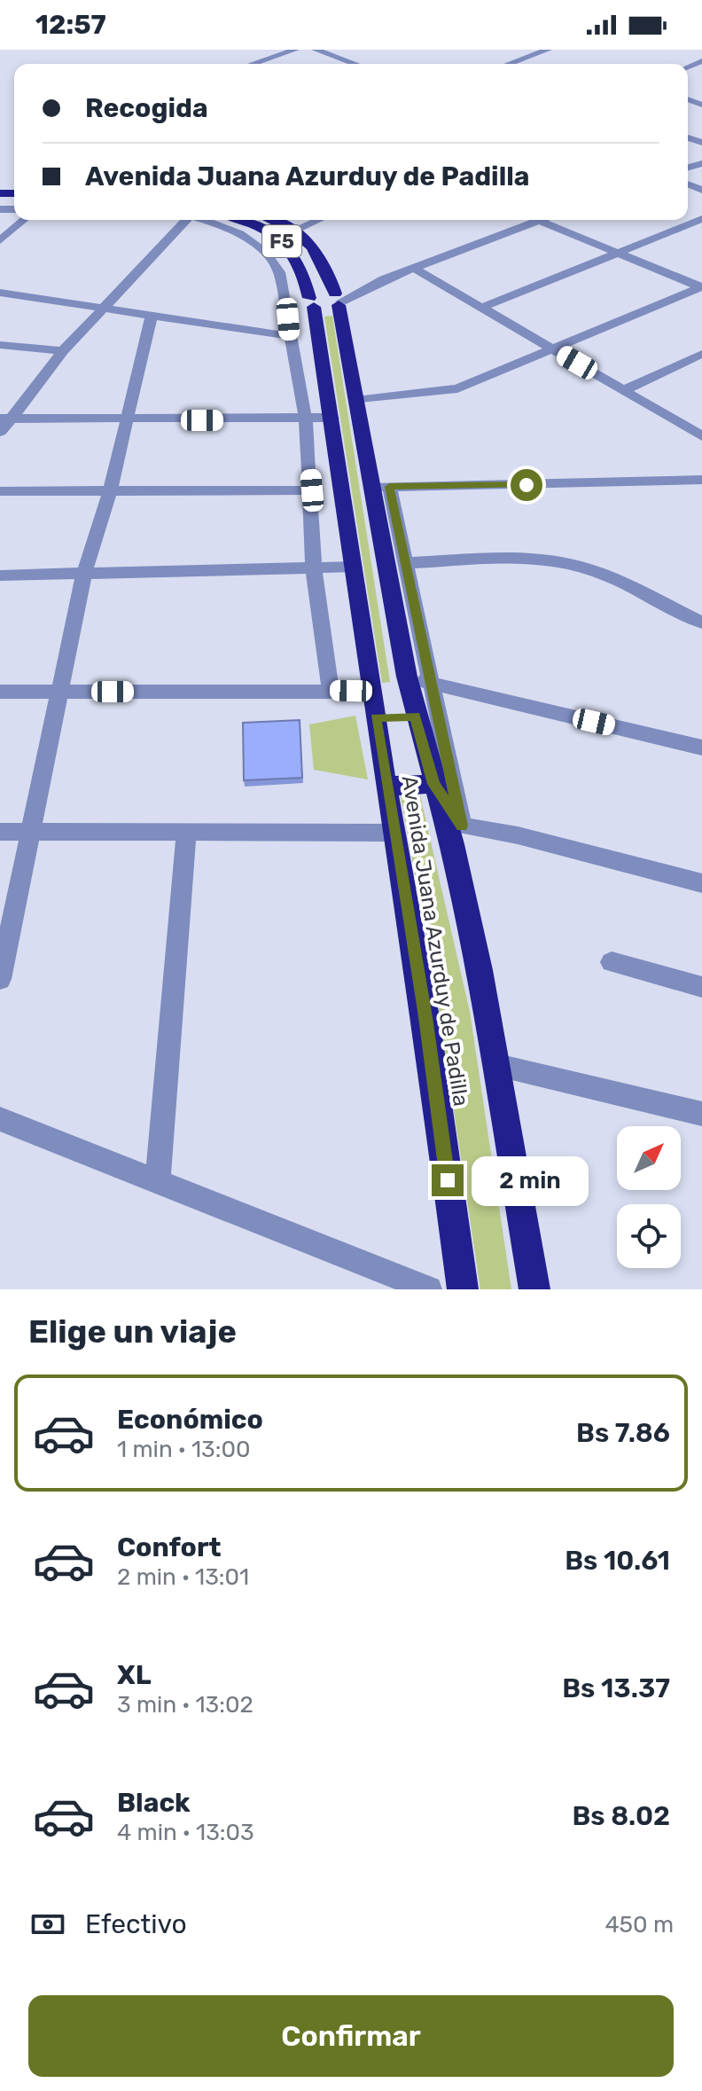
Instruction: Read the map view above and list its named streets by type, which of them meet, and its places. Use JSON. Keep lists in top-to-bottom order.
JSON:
{
  "streets": {
    "highway": ["F5", "Avenida Juana Azurduy de Padilla"]
  },
  "north": "top right",
  "page": {
    "status": "12:57",
    "banner": ["Recogida", "Avenida Juana Azurduy de Padilla"],
    "bubble": "2 min",
    "heading": "Elige un viaje",
    "list": [
      {
        "name": "Económico",
        "note": "1 min · 13:00",
        "value": "Bs 7.86"
      },
      {
        "name": "Confort",
        "note": "2 min · 13:01",
        "value": "Bs 10.61"
      },
      {
        "name": "XL",
        "note": "3 min · 13:02",
        "value": "Bs 13.37"
      },
      {
        "name": "Black",
        "note": "4 min · 13:03",
        "value": "Bs 8.02"
      }
    ],
    "pay": ["Efectivo", "450 m"],
    "buttons": "Confirmar"
  }
}
